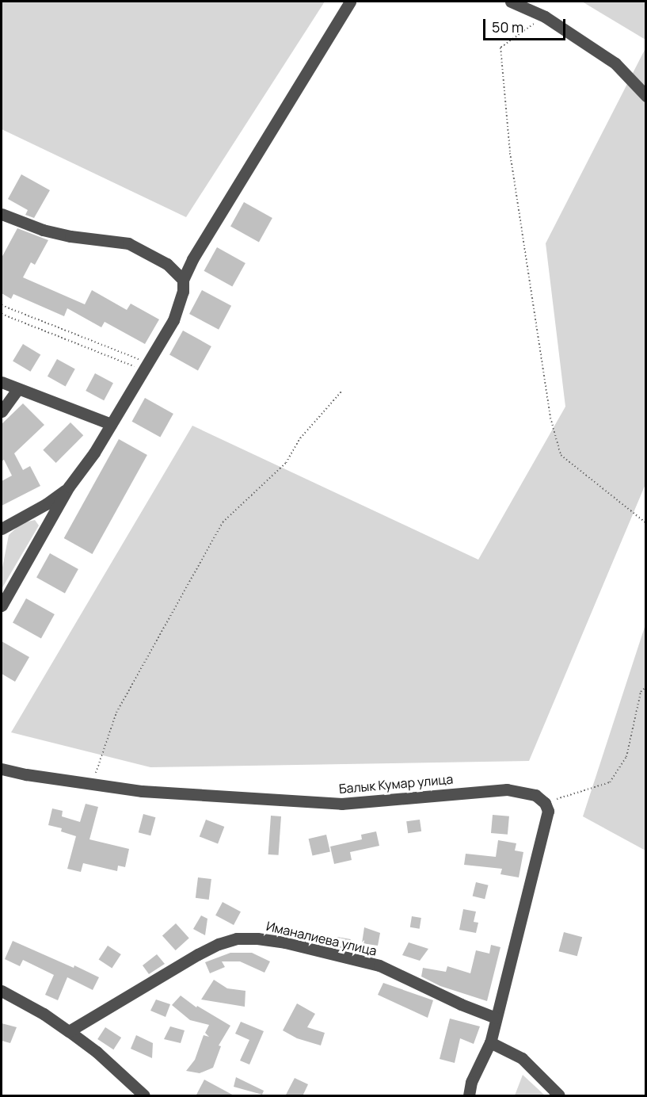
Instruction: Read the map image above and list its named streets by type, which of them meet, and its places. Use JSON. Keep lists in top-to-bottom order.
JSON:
{
  "streets": {
    "street": ["Балык Кумар улица", "Иманалиева улица"]
  },
  "scale_bar": "50 m"
}
